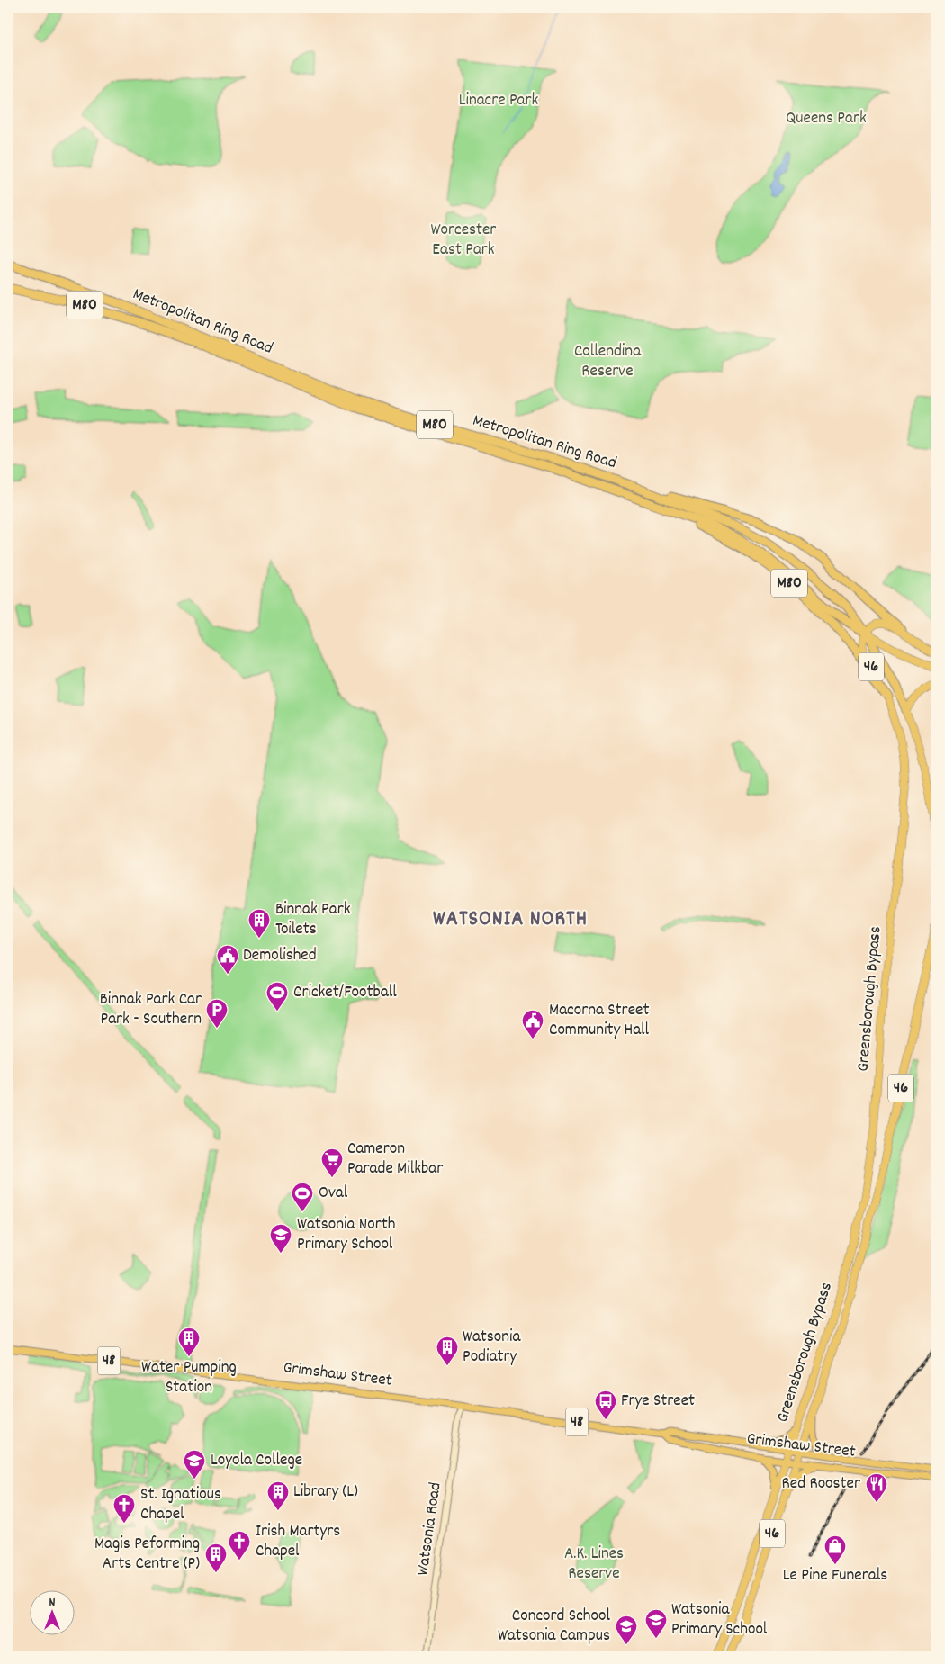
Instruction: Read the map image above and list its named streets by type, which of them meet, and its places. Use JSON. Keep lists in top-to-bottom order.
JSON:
{
  "streets": {
    "highway": [
      "M80",
      "Metropolitan Ring Road",
      "46",
      "Greensborough Bypass"
    ],
    "main road": ["48", "Grimshaw Street", "Watsonia Road"]
  },
  "crossings": [
    ["M80", "Metropolitan Ring Road"],
    ["M80", "Greensborough Bypass"],
    ["Metropolitan Ring Road", "46"],
    ["Metropolitan Ring Road", "Greensborough Bypass"],
    ["46", "Greensborough Bypass"],
    ["46", "Grimshaw Street"],
    ["Greensborough Bypass", "Grimshaw Street"],
    ["Grimshaw Street", "Watsonia Road"]
  ],
  "districts": ["WATSONIA NORTH"],
  "parks": [
    "Linacre Park",
    "Queens Park",
    "Worcester East Park",
    "Collendina Reserve",
    "A.K. Lines Reserve"
  ],
  "places": {
    "building": [
      "Binnak Park Toilets",
      "Water Pumping Station",
      "Watsonia Podiatry",
      "Library (L)",
      "Magis Peforming Arts Centre (P)"
    ],
    "public building": ["Demolished", "Macorna Street Community Hall"],
    "sports": ["Cricket/Football", "Oval"],
    "parking": ["Binnak Park Car Park - Southern"],
    "supermarket": ["Cameron Parade Milkbar"],
    "school or university": [
      "Watsonia North Primary School",
      "Loyola College",
      "Watsonia Primary School",
      "Concord School Watsonia Campus"
    ],
    "bus stop": ["Frye Street"],
    "restaurant": ["Red Rooster"],
    "church": ["St. Ignatious Chapel", "Irish Martyrs Chapel"],
    "shop": ["Le Pine Funerals"]
  },
  "north": "top"
}
